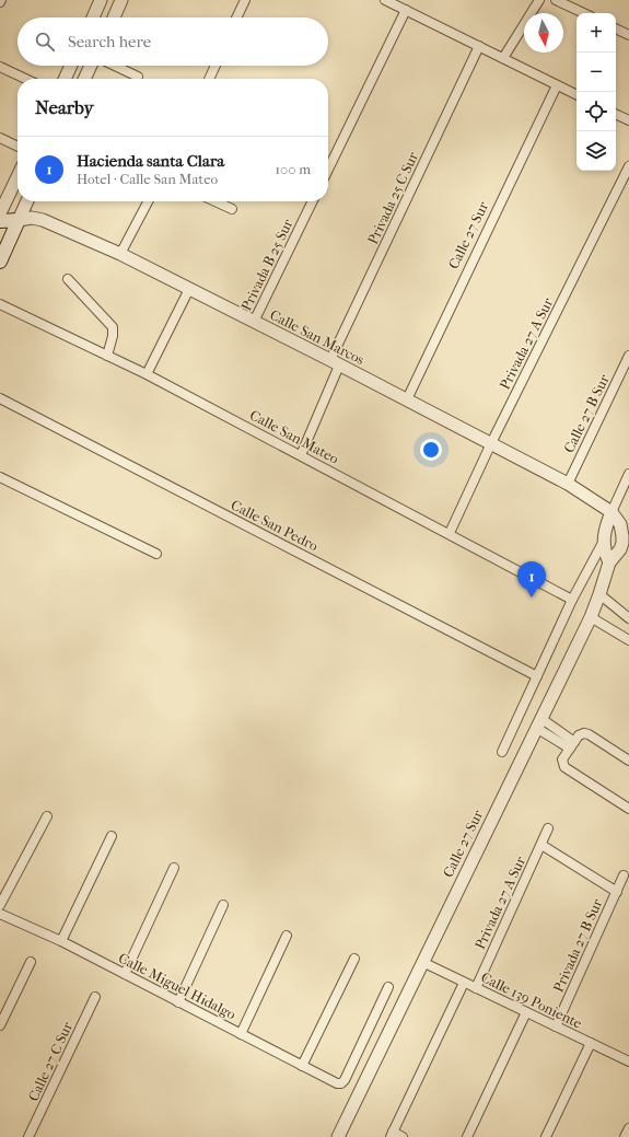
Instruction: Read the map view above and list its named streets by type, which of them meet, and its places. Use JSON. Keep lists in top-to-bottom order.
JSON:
{
  "streets": {
    "main road": ["Calle San Marcos"],
    "street": [
      "Privada 25 C Sur",
      "Calle 27 Sur",
      "Privada B 25 Sur",
      "Privada 27 A Sur",
      "Calle 27 B Sur",
      "Calle San Mateo",
      "Calle San Pedro",
      "Privada 27 B Sur",
      "Calle Miguel Hidalgo",
      "Calle 139 Poniente",
      "Calle 27 C Sur"
    ]
  },
  "crossings": [
    ["Privada 25 C Sur", "Calle San Marcos"],
    ["Privada 25 C Sur", "Calle San Mateo"],
    ["Calle 27 Sur", "Calle San Marcos"],
    ["Calle 27 Sur", "Calle 139 Poniente"],
    ["Privada B 25 Sur", "Calle San Marcos"],
    ["Calle San Marcos", "Privada 27 A Sur"],
    ["Calle San Marcos", "Calle 27 B Sur"],
    ["Privada 27 A Sur", "Calle San Mateo"],
    ["Privada 27 A Sur", "Calle 139 Poniente"],
    ["Privada 27 B Sur", "Calle 139 Poniente"]
  ],
  "north": "bottom",
  "page": {
    "map_buttons": ["+", "−"],
    "search": "Search here",
    "heading": "Nearby",
    "list": [
      {
        "mark": "1",
        "name": "Hacienda santa Clara",
        "note": "Hotel · Calle San Mateo",
        "value": "100 m"
      }
    ],
    "pins": "1"
  }
}
